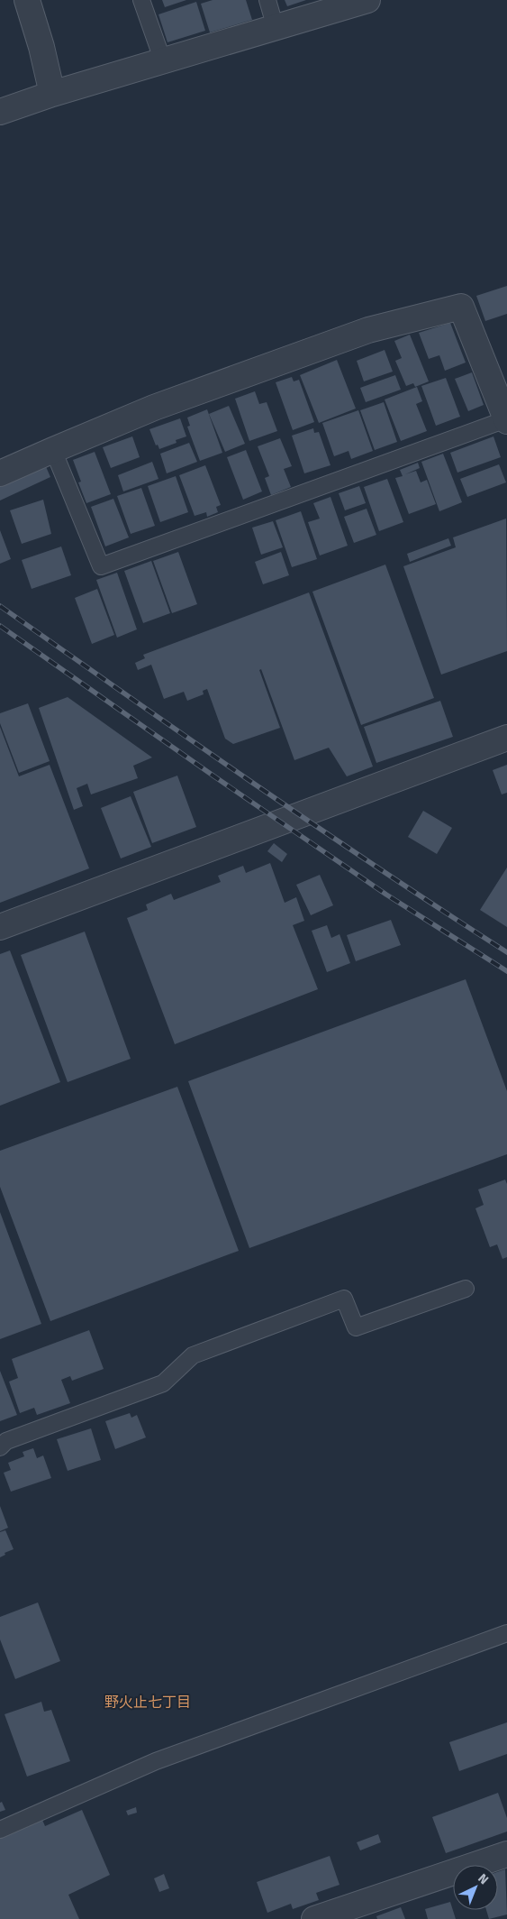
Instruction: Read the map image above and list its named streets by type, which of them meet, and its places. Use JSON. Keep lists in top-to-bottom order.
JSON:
{
  "districts": ["野火止七丁目"],
  "north": "top right"
}
